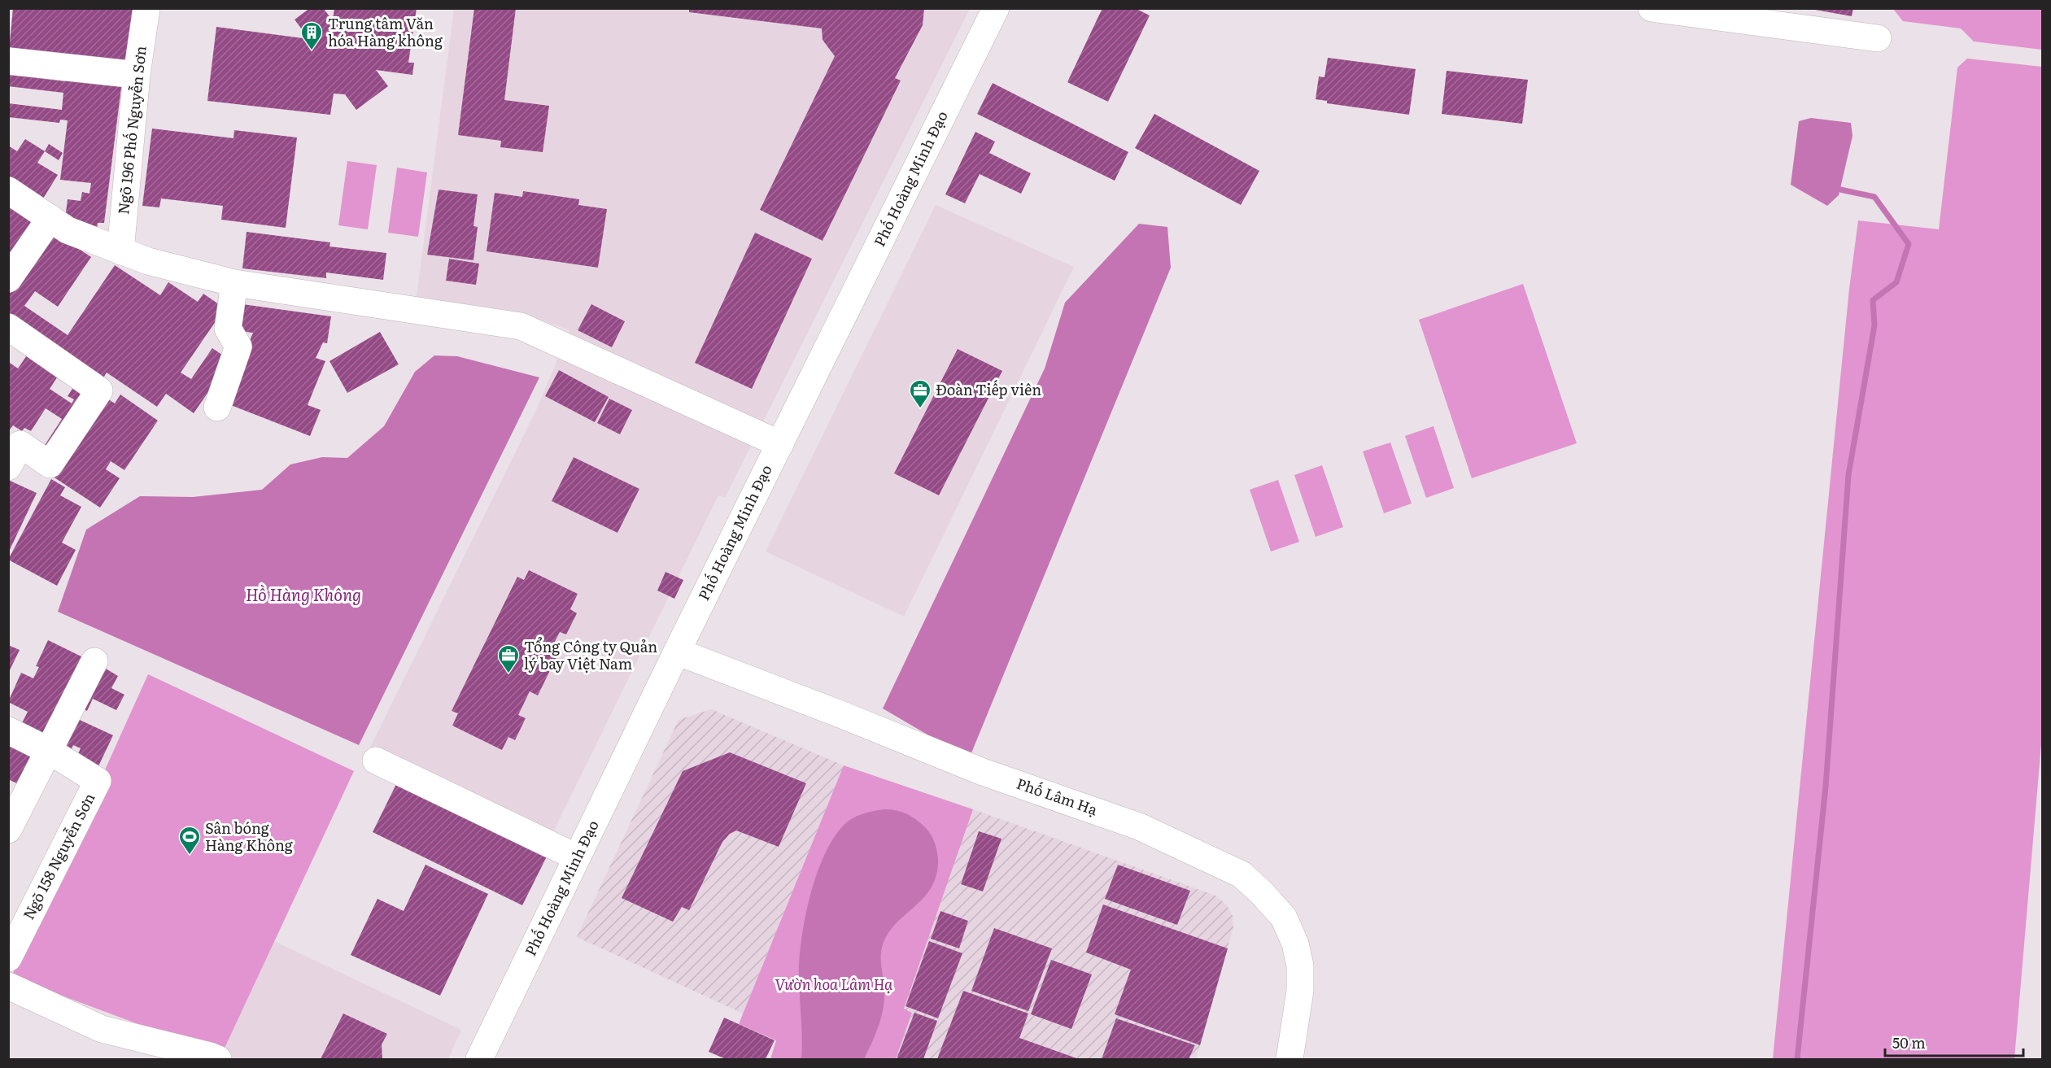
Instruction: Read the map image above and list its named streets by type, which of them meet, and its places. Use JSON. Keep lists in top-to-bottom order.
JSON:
{
  "streets": {
    "street": [
      "Ngõ 196 Phố Nguyễn Sơn",
      "Phố Hoàng Minh Đạo",
      "Phố Lâm Hạ",
      "Ngõ 158 Nguyễn Sơn"
    ]
  },
  "crossings": [
    ["Phố Hoàng Minh Đạo", "Phố Lâm Hạ"]
  ],
  "water": ["Hồ Hàng Không"],
  "parks": ["Vườn hoa Lâm Hạ"],
  "places": {
    "building": ["Trung tâm Văn hóa Hàng không"],
    "office": ["Đoàn Tiếp viên", "Tổng Công ty Quản lý bay Việt Nam"],
    "sports": ["Sân bóng Hàng Không"]
  },
  "scale_bar": "50 m"
}
